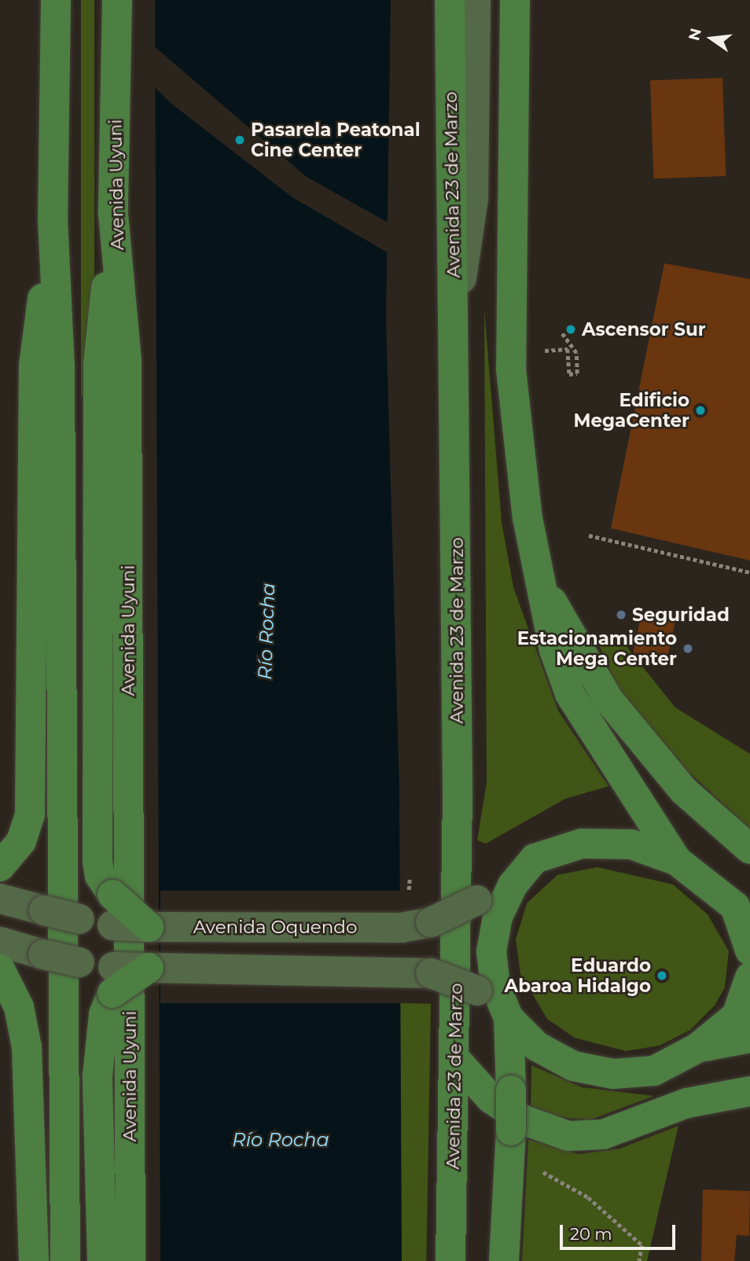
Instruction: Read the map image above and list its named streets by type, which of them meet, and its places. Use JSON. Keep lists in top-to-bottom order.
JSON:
{
  "streets": {
    "main road": ["Avenida Uyuni", "Avenida 23 de Marzo", "Avenida Oquendo"]
  },
  "water": ["Río Rocha"],
  "places": [
    "Pasarela Peatonal Cine Center",
    "Ascensor Sur",
    "Edificio MegaCenter",
    "Seguridad",
    "Estacionamiento Mega Center",
    "Eduardo Abaroa Hidalgo"
  ],
  "scale_bar": "20 m",
  "north": "left"
}
